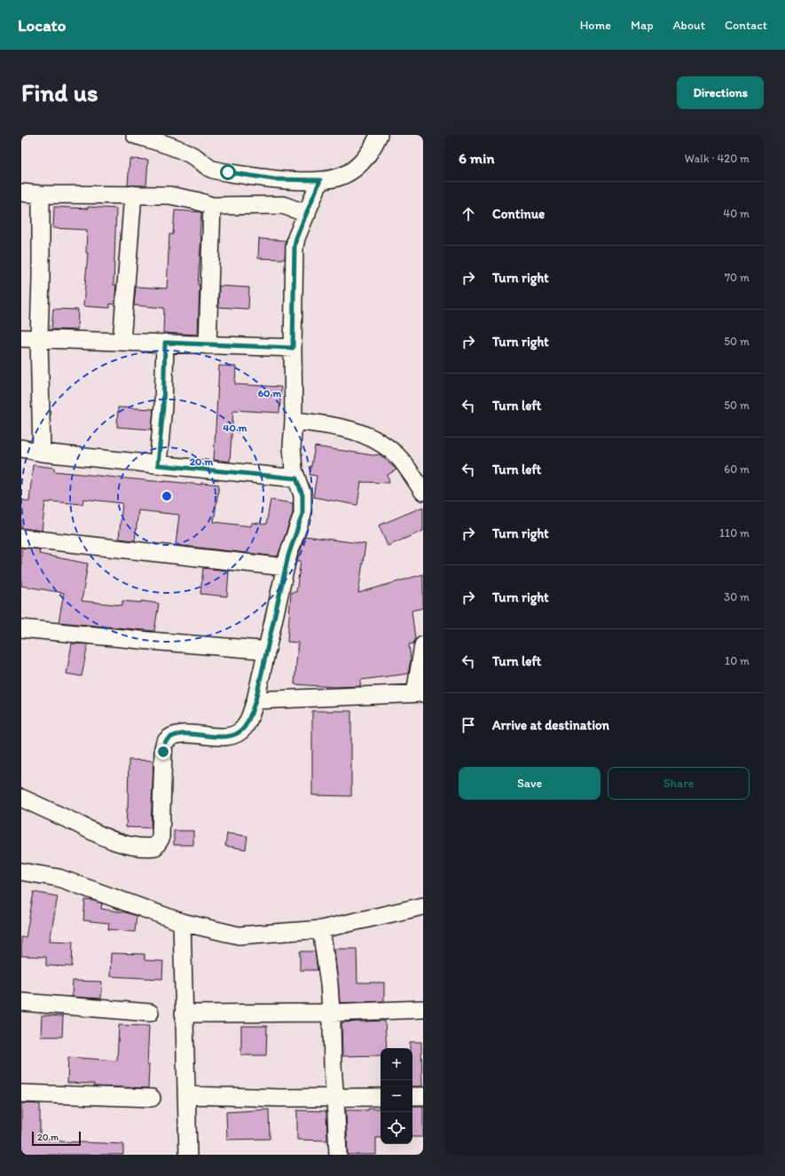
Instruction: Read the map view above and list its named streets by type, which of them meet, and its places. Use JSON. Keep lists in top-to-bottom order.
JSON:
{
  "scale_bar": "20 m",
  "page": {
    "header": "Locato",
    "nav": [
      "Home",
      "Map",
      "About",
      "Contact"
    ],
    "buttons": [
      "Directions",
      ["Save", "Share"]
    ],
    "title": "Find us",
    "heading": ["6 min", "Walk · 420 m"],
    "list": [
      ["Continue", "40 m"],
      ["Turn right", "70 m"],
      ["Turn right", "50 m"],
      ["Turn left", "50 m"],
      ["Turn left", "60 m"],
      ["Turn right", "110 m"],
      ["Turn right", "30 m"],
      ["Turn left", "10 m"],
      "Arrive at destination"
    ],
    "map_buttons": ["+", "−"],
    "scale": "20 m"
  },
  "rings": ["60 m", "40 m", "20 m"]
}
